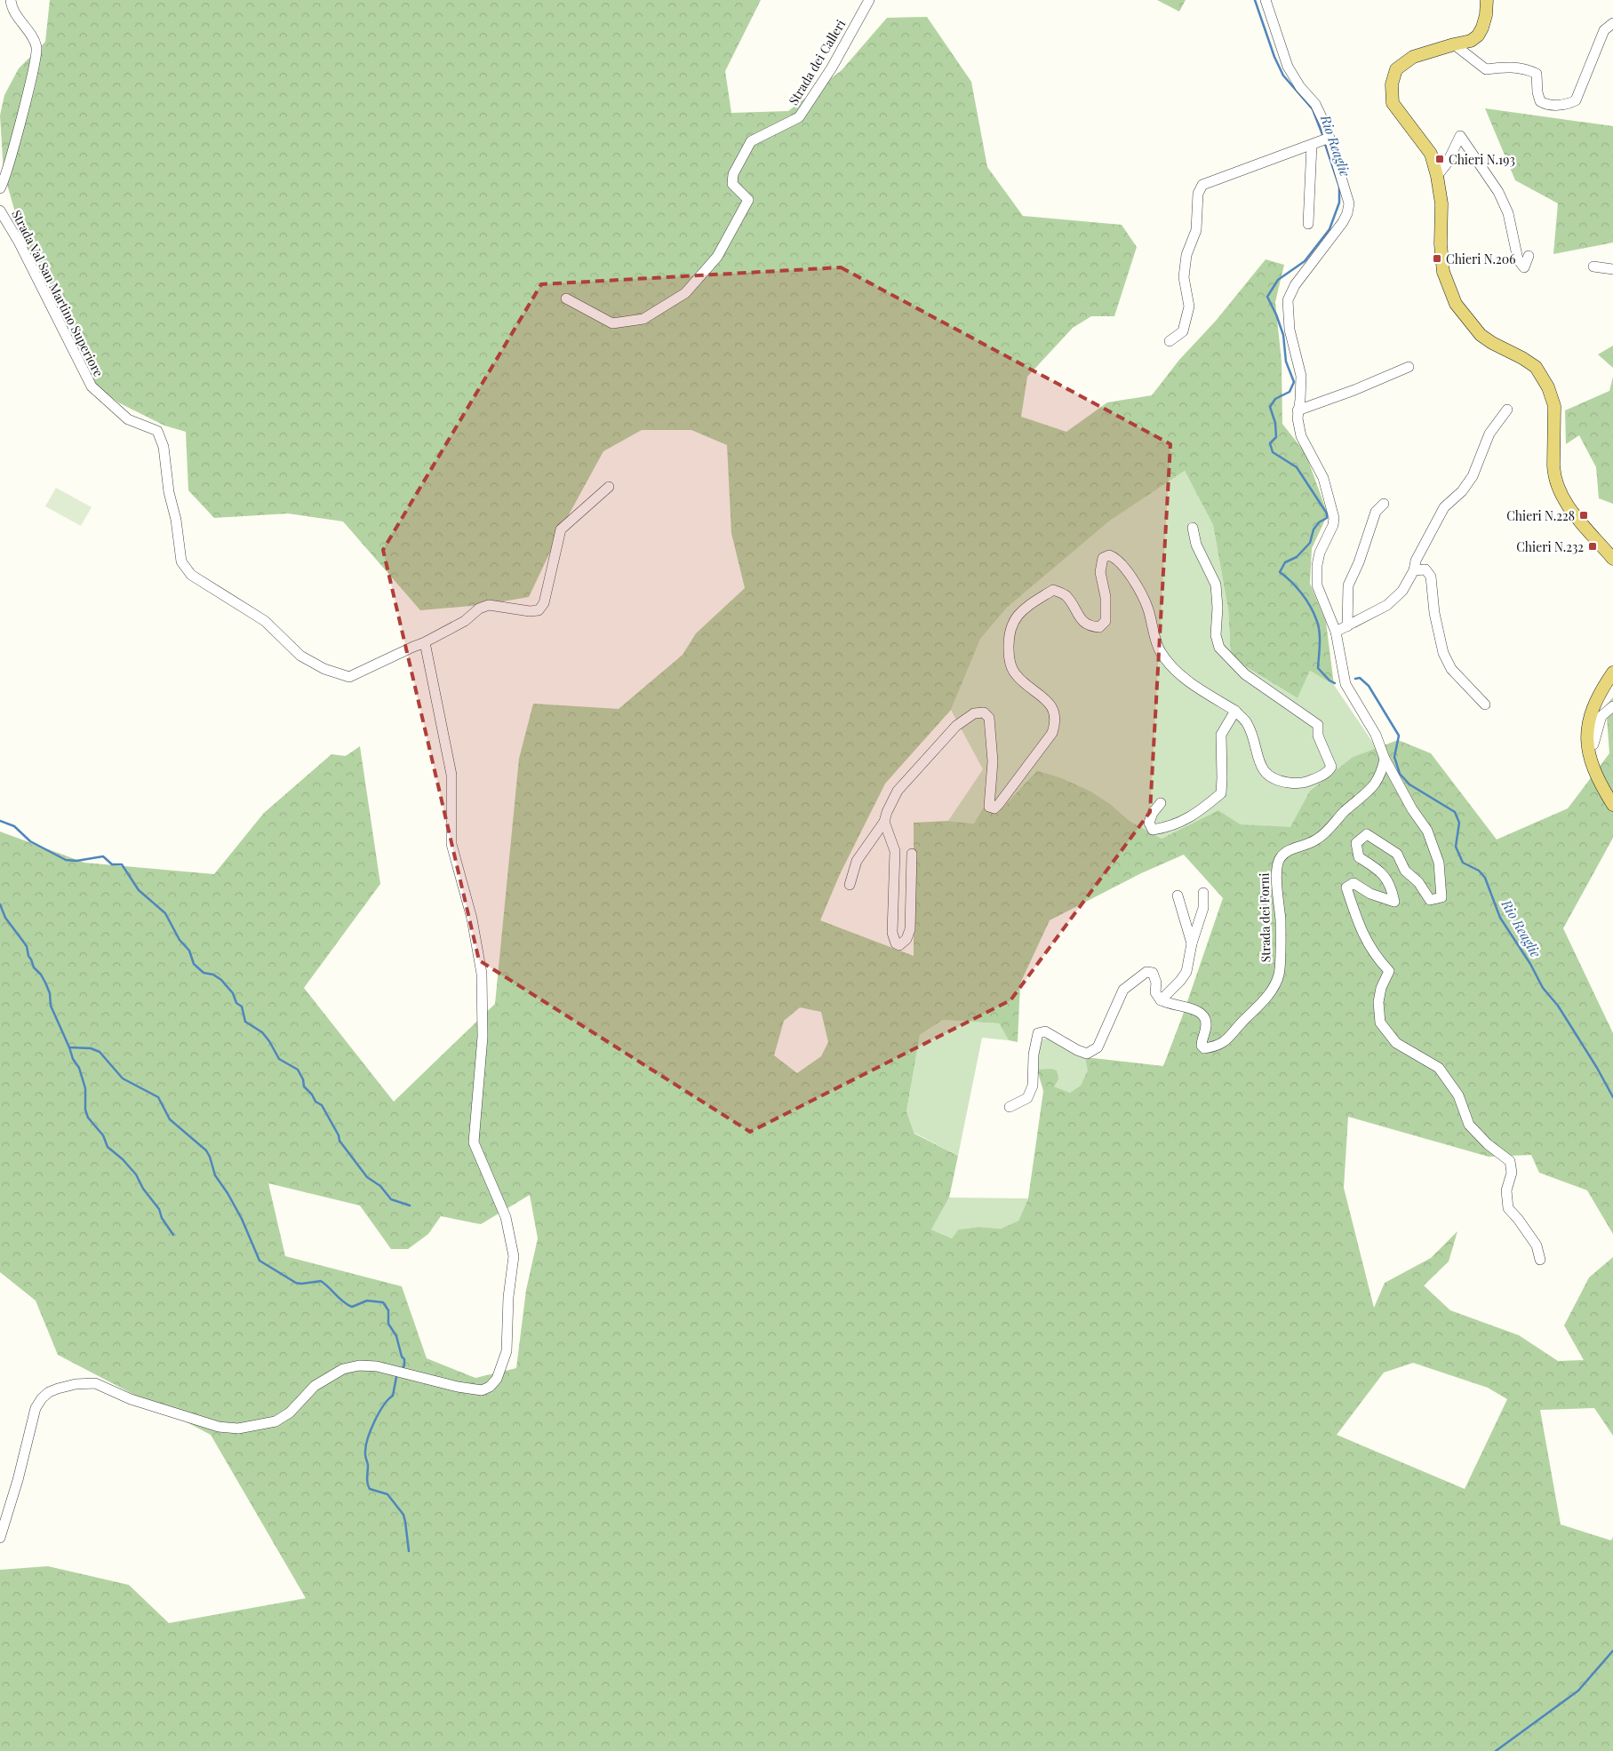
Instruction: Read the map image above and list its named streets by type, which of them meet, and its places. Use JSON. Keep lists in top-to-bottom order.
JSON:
{
  "streets": {
    "street": ["Strada dei Calleri", "Strada Val San Martino Superiore", "Strada dei Forni"]
  },
  "water": ["Rio Reaglie"],
  "places": {
    "transit": [
      "Chieri N.193",
      "Chieri N.206",
      "Chieri N.228",
      "Chieri N.232"
    ]
  }
}
